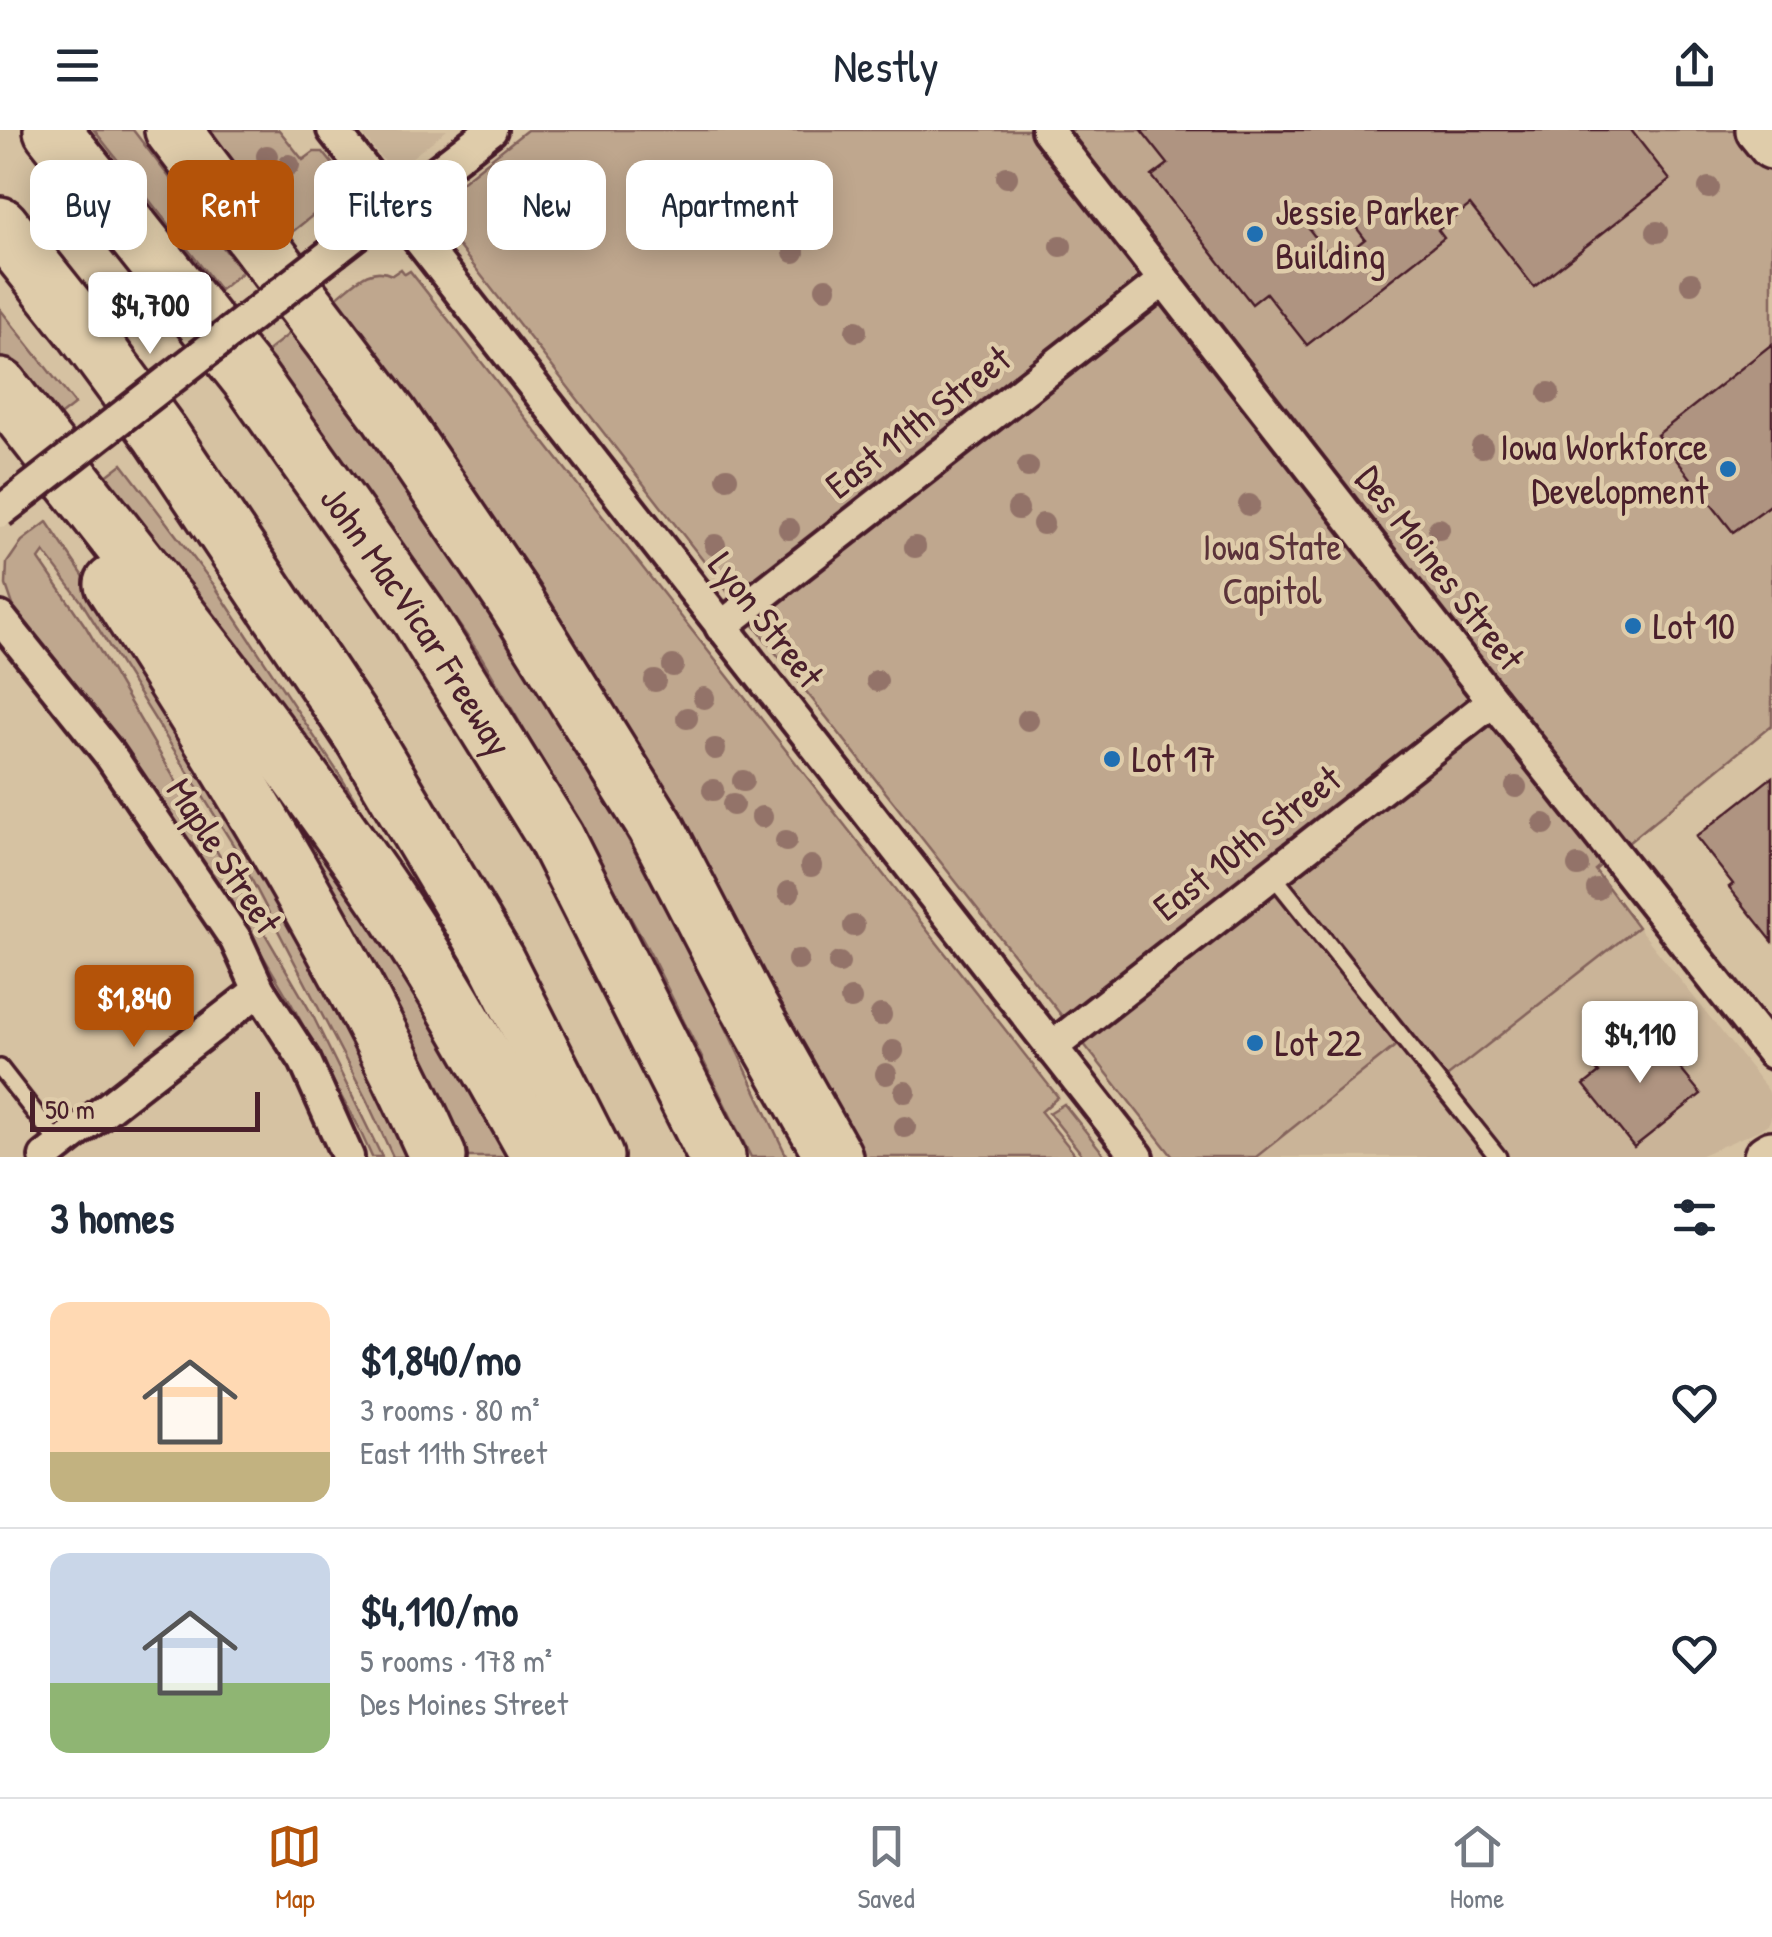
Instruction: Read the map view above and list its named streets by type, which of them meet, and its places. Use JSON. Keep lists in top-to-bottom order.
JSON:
{
  "streets": {
    "highway": ["John MacVicar Freeway"],
    "street": [
      "East 11th Street",
      "Des Moines Street",
      "Lyon Street",
      "East 10th Street",
      "Maple Street"
    ]
  },
  "crossings": [
    ["East 11th Street", "Des Moines Street"],
    ["East 11th Street", "Lyon Street"],
    ["Des Moines Street", "East 10th Street"],
    ["Lyon Street", "East 10th Street"]
  ],
  "parks": ["Iowa State Capitol"],
  "places": [
    "Jessie Parker Building",
    "Iowa Workforce Development",
    "Lot 10",
    "Lot 17",
    "Lot 22"
  ],
  "scale_bar": "50 m",
  "page": {
    "header": "Nestly",
    "chip": [
      "Buy",
      "Rent",
      "Filters",
      "New",
      "Apartment"
    ],
    "price": ["$4,700", "$1,840", "$4,110"],
    "scale": "50 m",
    "heading": "3 homes",
    "list": [
      {
        "name": "$1,840/mo",
        "note": "3 rooms · 80 m² · East 11th Street"
      },
      {
        "name": "$4,110/mo",
        "note": "5 rooms · 178 m² · Des Moines Street"
      }
    ],
    "tabs": ["Map", "Saved", "Home"]
  }
}
